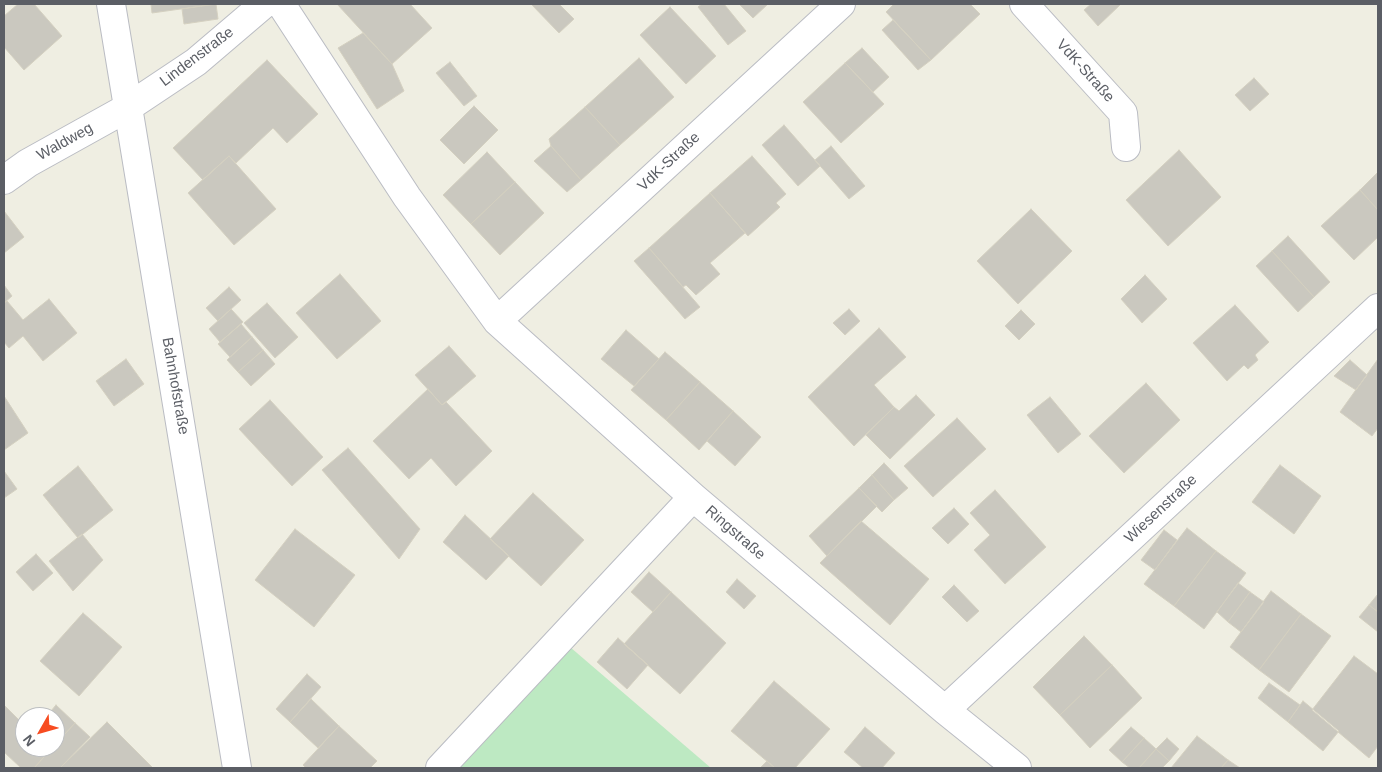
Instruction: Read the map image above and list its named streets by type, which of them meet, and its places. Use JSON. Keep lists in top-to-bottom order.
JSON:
{
  "streets": {
    "street": [
      "Lindenstraße",
      "VdK-Straße",
      "Waldweg",
      "Bahnhofstraße",
      "Wiesenstraße",
      "Ringstraße"
    ]
  },
  "crossings": [
    ["Lindenstraße", "Waldweg"],
    ["Lindenstraße", "Bahnhofstraße"],
    ["Waldweg", "Bahnhofstraße"],
    ["Wiesenstraße", "Ringstraße"]
  ],
  "north": "bottom left"
}
